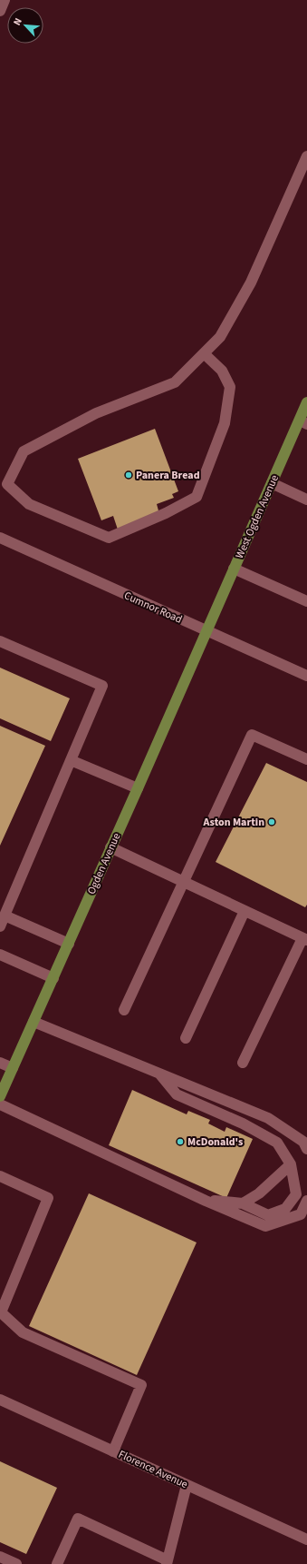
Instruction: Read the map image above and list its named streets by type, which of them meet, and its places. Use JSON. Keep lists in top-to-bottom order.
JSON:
{
  "streets": {
    "main road": ["West Ogden Avenue", "Ogden Avenue"],
    "street": ["Cumnor Road", "Florence Avenue"]
  },
  "crossings": [
    ["West Ogden Avenue", "Cumnor Road"],
    ["West Ogden Avenue", "Ogden Avenue"],
    ["Cumnor Road", "Ogden Avenue"]
  ],
  "places": ["Panera Bread", "Aston Martin", "McDonald's"],
  "north": "top left"
}
